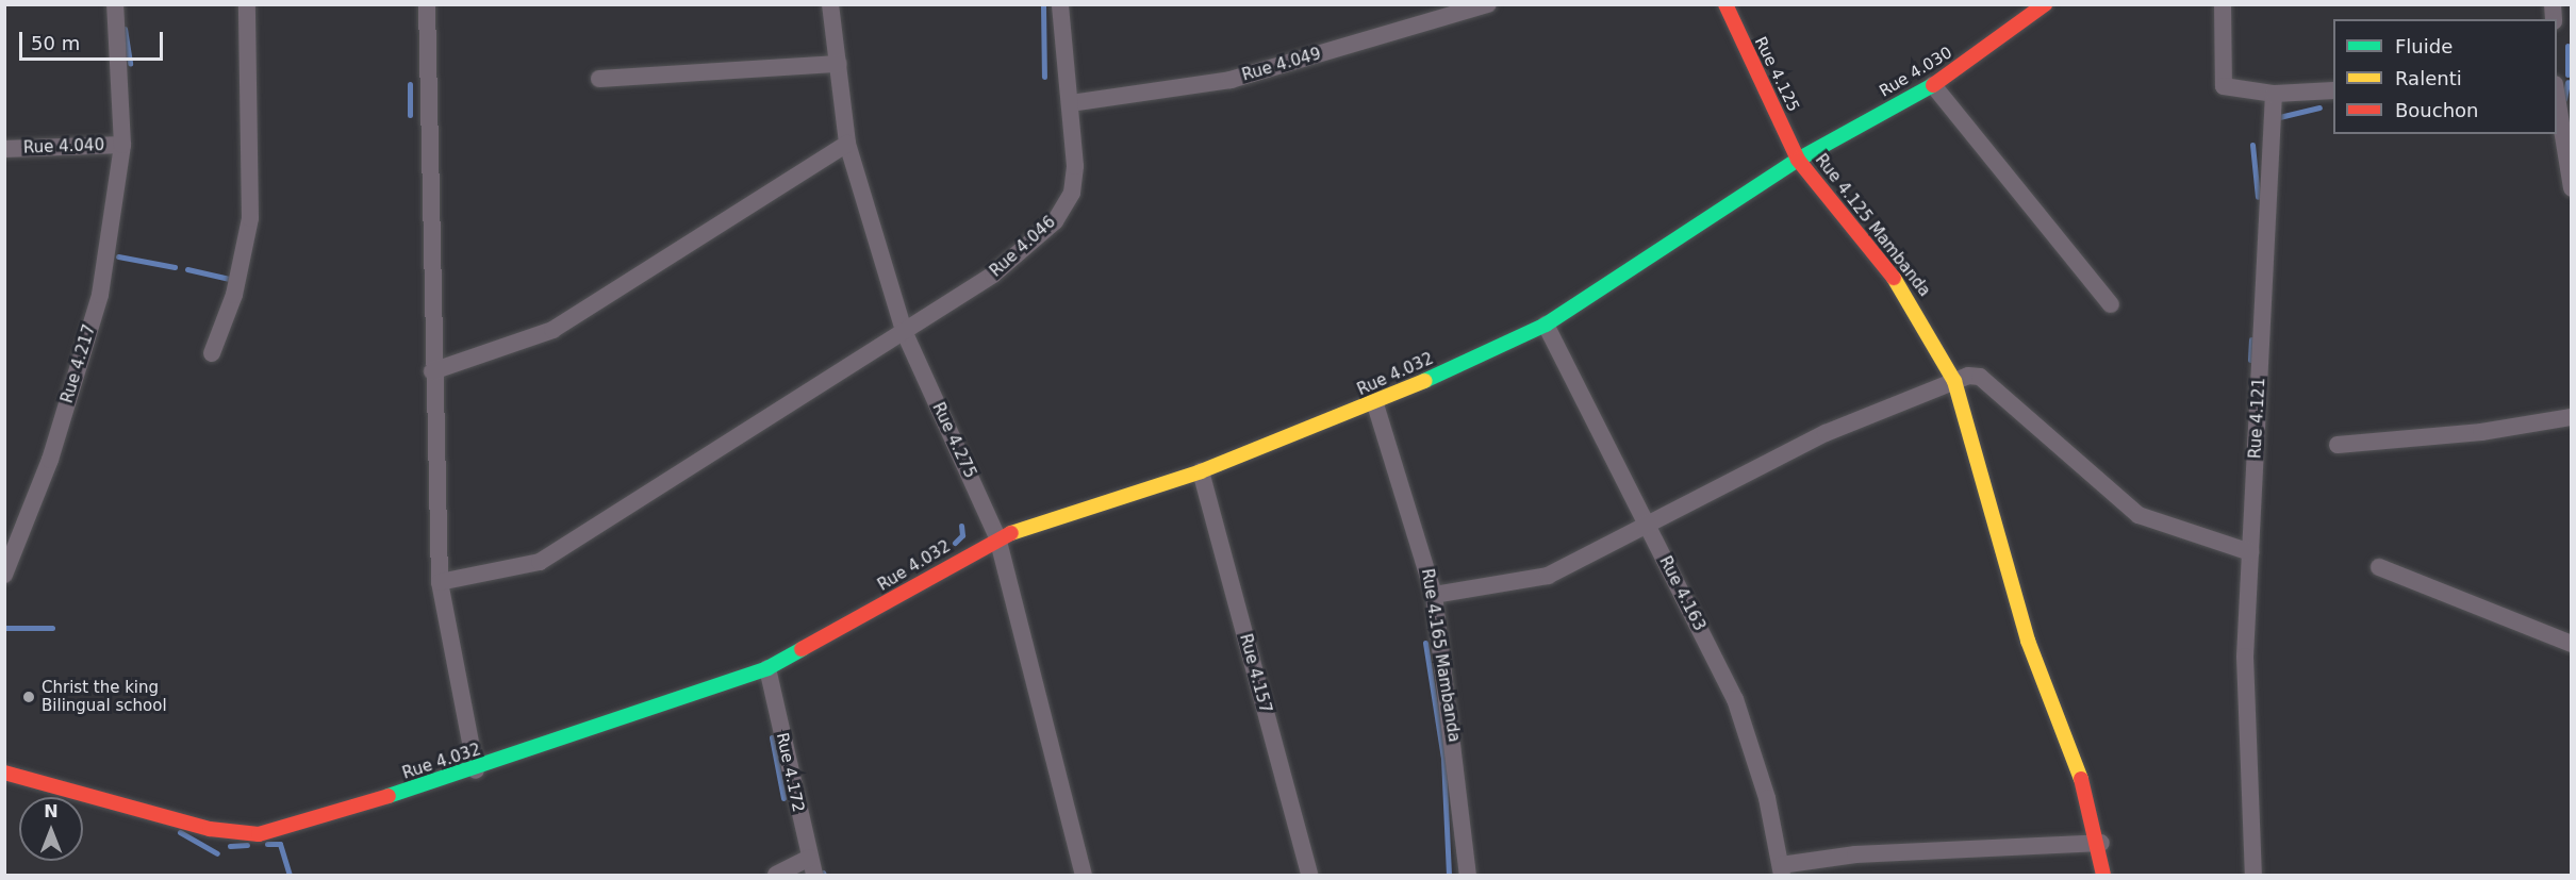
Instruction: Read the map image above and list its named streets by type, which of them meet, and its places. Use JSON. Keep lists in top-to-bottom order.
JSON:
{
  "streets": {
    "street": [
      "Rue 4.049",
      "Rue 4.030",
      "Rue 4.125",
      "Rue 4.040",
      "Rue 4.125 Mambanda",
      "Rue 4.046",
      "Rue 4.217",
      "Rue 4.032",
      "Rue 4.121",
      "Rue 4.275",
      "Rue 4.163",
      "Rue 4.165 Mambanda",
      "Rue 4.157",
      "Rue 4.172"
    ]
  },
  "crossings": [
    ["Rue 4.049", "Rue 4.046"],
    ["Rue 4.030", "Rue 4.125"],
    ["Rue 4.030", "Rue 4.125 Mambanda"],
    ["Rue 4.030", "Rue 4.032"],
    ["Rue 4.125", "Rue 4.125 Mambanda"],
    ["Rue 4.125", "Rue 4.032"],
    ["Rue 4.040", "Rue 4.217"],
    ["Rue 4.125 Mambanda", "Rue 4.032"],
    ["Rue 4.046", "Rue 4.275"],
    ["Rue 4.032", "Rue 4.275"],
    ["Rue 4.032", "Rue 4.163"],
    ["Rue 4.032", "Rue 4.165 Mambanda"],
    ["Rue 4.032", "Rue 4.157"],
    ["Rue 4.032", "Rue 4.172"]
  ],
  "places": ["Christ the king Bilingual school"],
  "legend": ["Fluide", "Ralenti", "Bouchon"],
  "scale_bar": "50 m",
  "north": "top"
}
